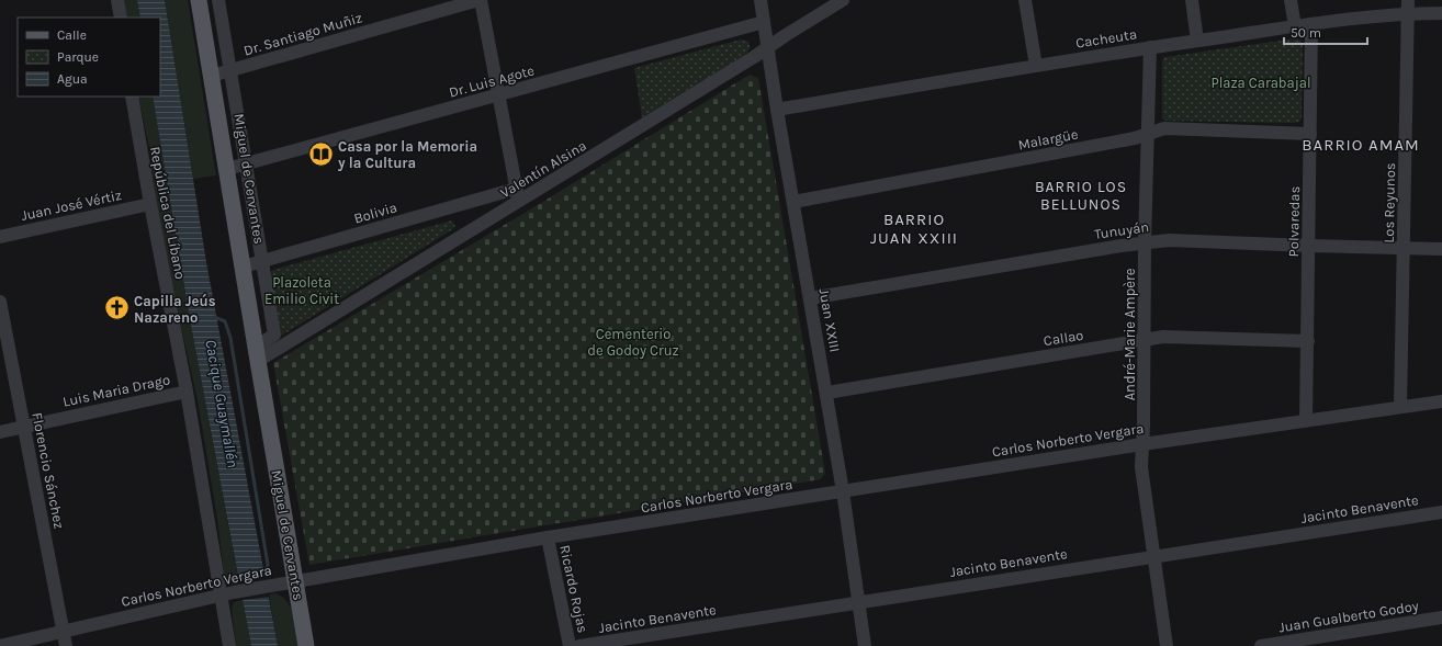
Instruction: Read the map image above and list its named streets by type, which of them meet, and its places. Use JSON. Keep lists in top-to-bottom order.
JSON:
{
  "streets": {
    "main road": ["Miguel de Cervantes"],
    "street": [
      "Dr. Santiago Muñiz",
      "Cacheuta",
      "Dr. Luis Agote",
      "Malargüe",
      "Valentín Alsina",
      "Los Reyunos",
      "Juan José Vértiz",
      "República del Líbano",
      "Bolivia",
      "Polvaredas",
      "Tunuyán",
      "Juan XXIII",
      "André-Marie Ampère",
      "Callao",
      "Luis Maria Drago",
      "Carlos Norberto Vergara",
      "Florencio Sánchez",
      "Jacinto Benavente",
      "Ricardo Rojas",
      "Juan Gualberto Godoy"
    ]
  },
  "crossings": [
    ["Dr. Santiago Muñiz", "Miguel de Cervantes"],
    ["Cacheuta", "Los Reyunos"],
    ["Cacheuta", "Polvaredas"],
    ["Cacheuta", "Juan XXIII"],
    ["Cacheuta", "André-Marie Ampère"],
    ["Dr. Luis Agote", "Miguel de Cervantes"],
    ["Dr. Luis Agote", "Juan XXIII"],
    ["Malargüe", "Polvaredas"],
    ["Malargüe", "Juan XXIII"],
    ["Malargüe", "André-Marie Ampère"],
    ["Valentín Alsina", "Miguel de Cervantes"],
    ["Valentín Alsina", "Bolivia"],
    ["Valentín Alsina", "Juan XXIII"],
    ["Miguel de Cervantes", "Bolivia"],
    ["Miguel de Cervantes", "Carlos Norberto Vergara"],
    ["Los Reyunos", "Tunuyán"],
    ["Los Reyunos", "Carlos Norberto Vergara"],
    ["Juan José Vértiz", "República del Líbano"],
    ["República del Líbano", "Luis Maria Drago"],
    ["República del Líbano", "Carlos Norberto Vergara"],
    ["Polvaredas", "Tunuyán"],
    ["Polvaredas", "Callao"],
    ["Polvaredas", "Carlos Norberto Vergara"],
    ["Tunuyán", "Juan XXIII"],
    ["Tunuyán", "André-Marie Ampère"],
    ["Juan XXIII", "Callao"],
    ["Juan XXIII", "Carlos Norberto Vergara"],
    ["Juan XXIII", "Jacinto Benavente"],
    ["André-Marie Ampère", "Callao"],
    ["André-Marie Ampère", "Carlos Norberto Vergara"],
    ["André-Marie Ampère", "Jacinto Benavente"],
    ["Luis Maria Drago", "Florencio Sánchez"],
    ["Carlos Norberto Vergara", "Florencio Sánchez"],
    ["Carlos Norberto Vergara", "Ricardo Rojas"]
  ],
  "districts": ["BARRIO AMAM", "BARRIO LOS BELLUNOS", "BARRIO JUAN XXIII"],
  "water": ["Cacique Guaymallén"],
  "parks": ["Plaza Carabajal", "Plazoleta Emilio Civit", "Cementerio de Godoy Cruz"],
  "places": {
    "library": ["Casa por la Memoria y la Cultura"],
    "church": ["Capilla Jeús Nazareno"]
  },
  "legend": ["Calle", "Parque", "Agua"],
  "scale_bar": "50 m"
}
